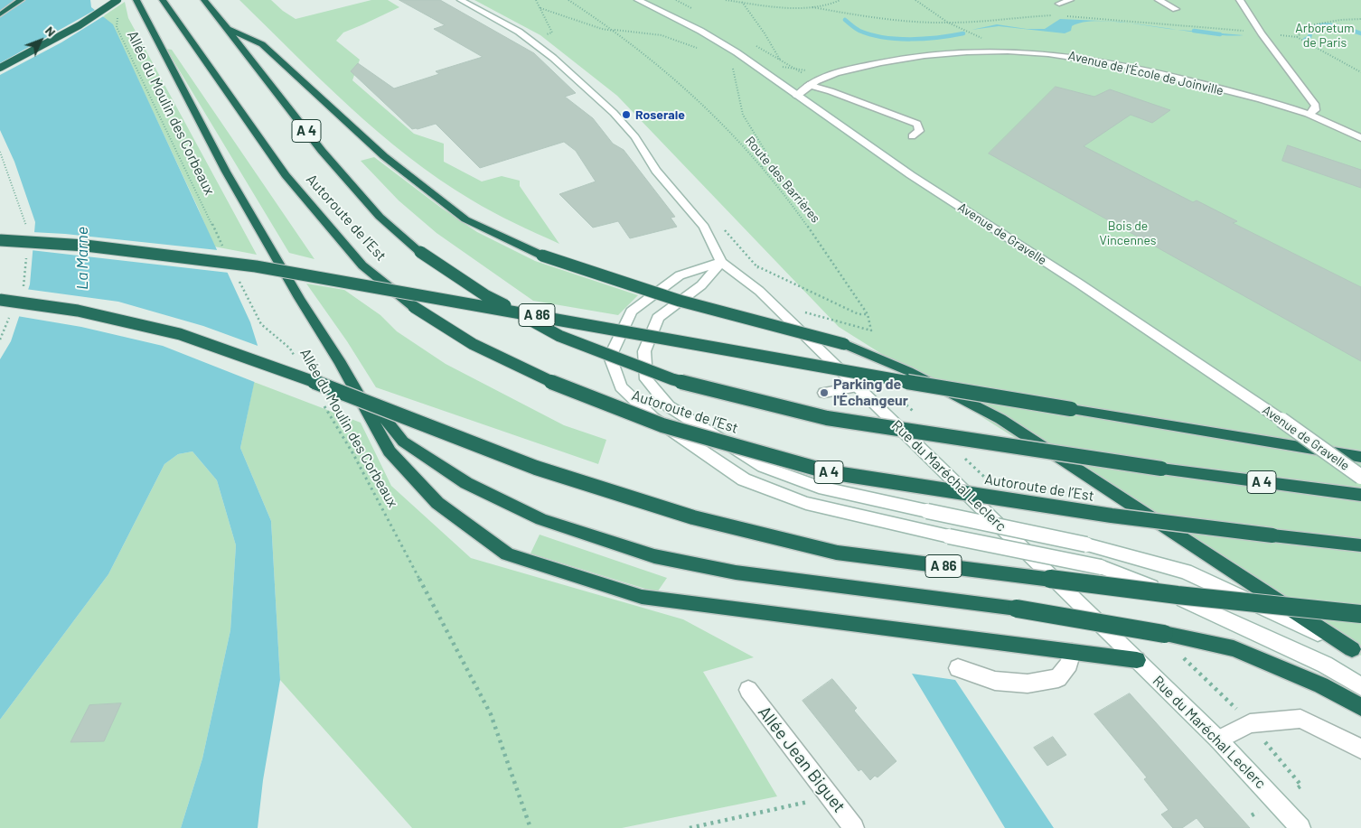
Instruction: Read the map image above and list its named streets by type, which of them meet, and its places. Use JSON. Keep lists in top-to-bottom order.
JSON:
{
  "streets": {
    "highway": ["A 4", "Autoroute de l’Est", "A 86"],
    "street": [
      "Avenue de l'École de Joinville",
      "Avenue de Gravelle",
      "Rue du Maréchal Leclerc",
      "Allée Jean Biguet"
    ],
    "path": ["Allée du Moulin des Corbeaux", "Route des Barrières"]
  },
  "crossings": [
    ["Avenue de l'École de Joinville", "Avenue de Gravelle"]
  ],
  "water": ["La Marne"],
  "parks": ["Arboretum de Paris", "Bois de Vincennes"],
  "places": ["Roseraie", "Parking de l'Échangeur"],
  "north": "top right"
}
